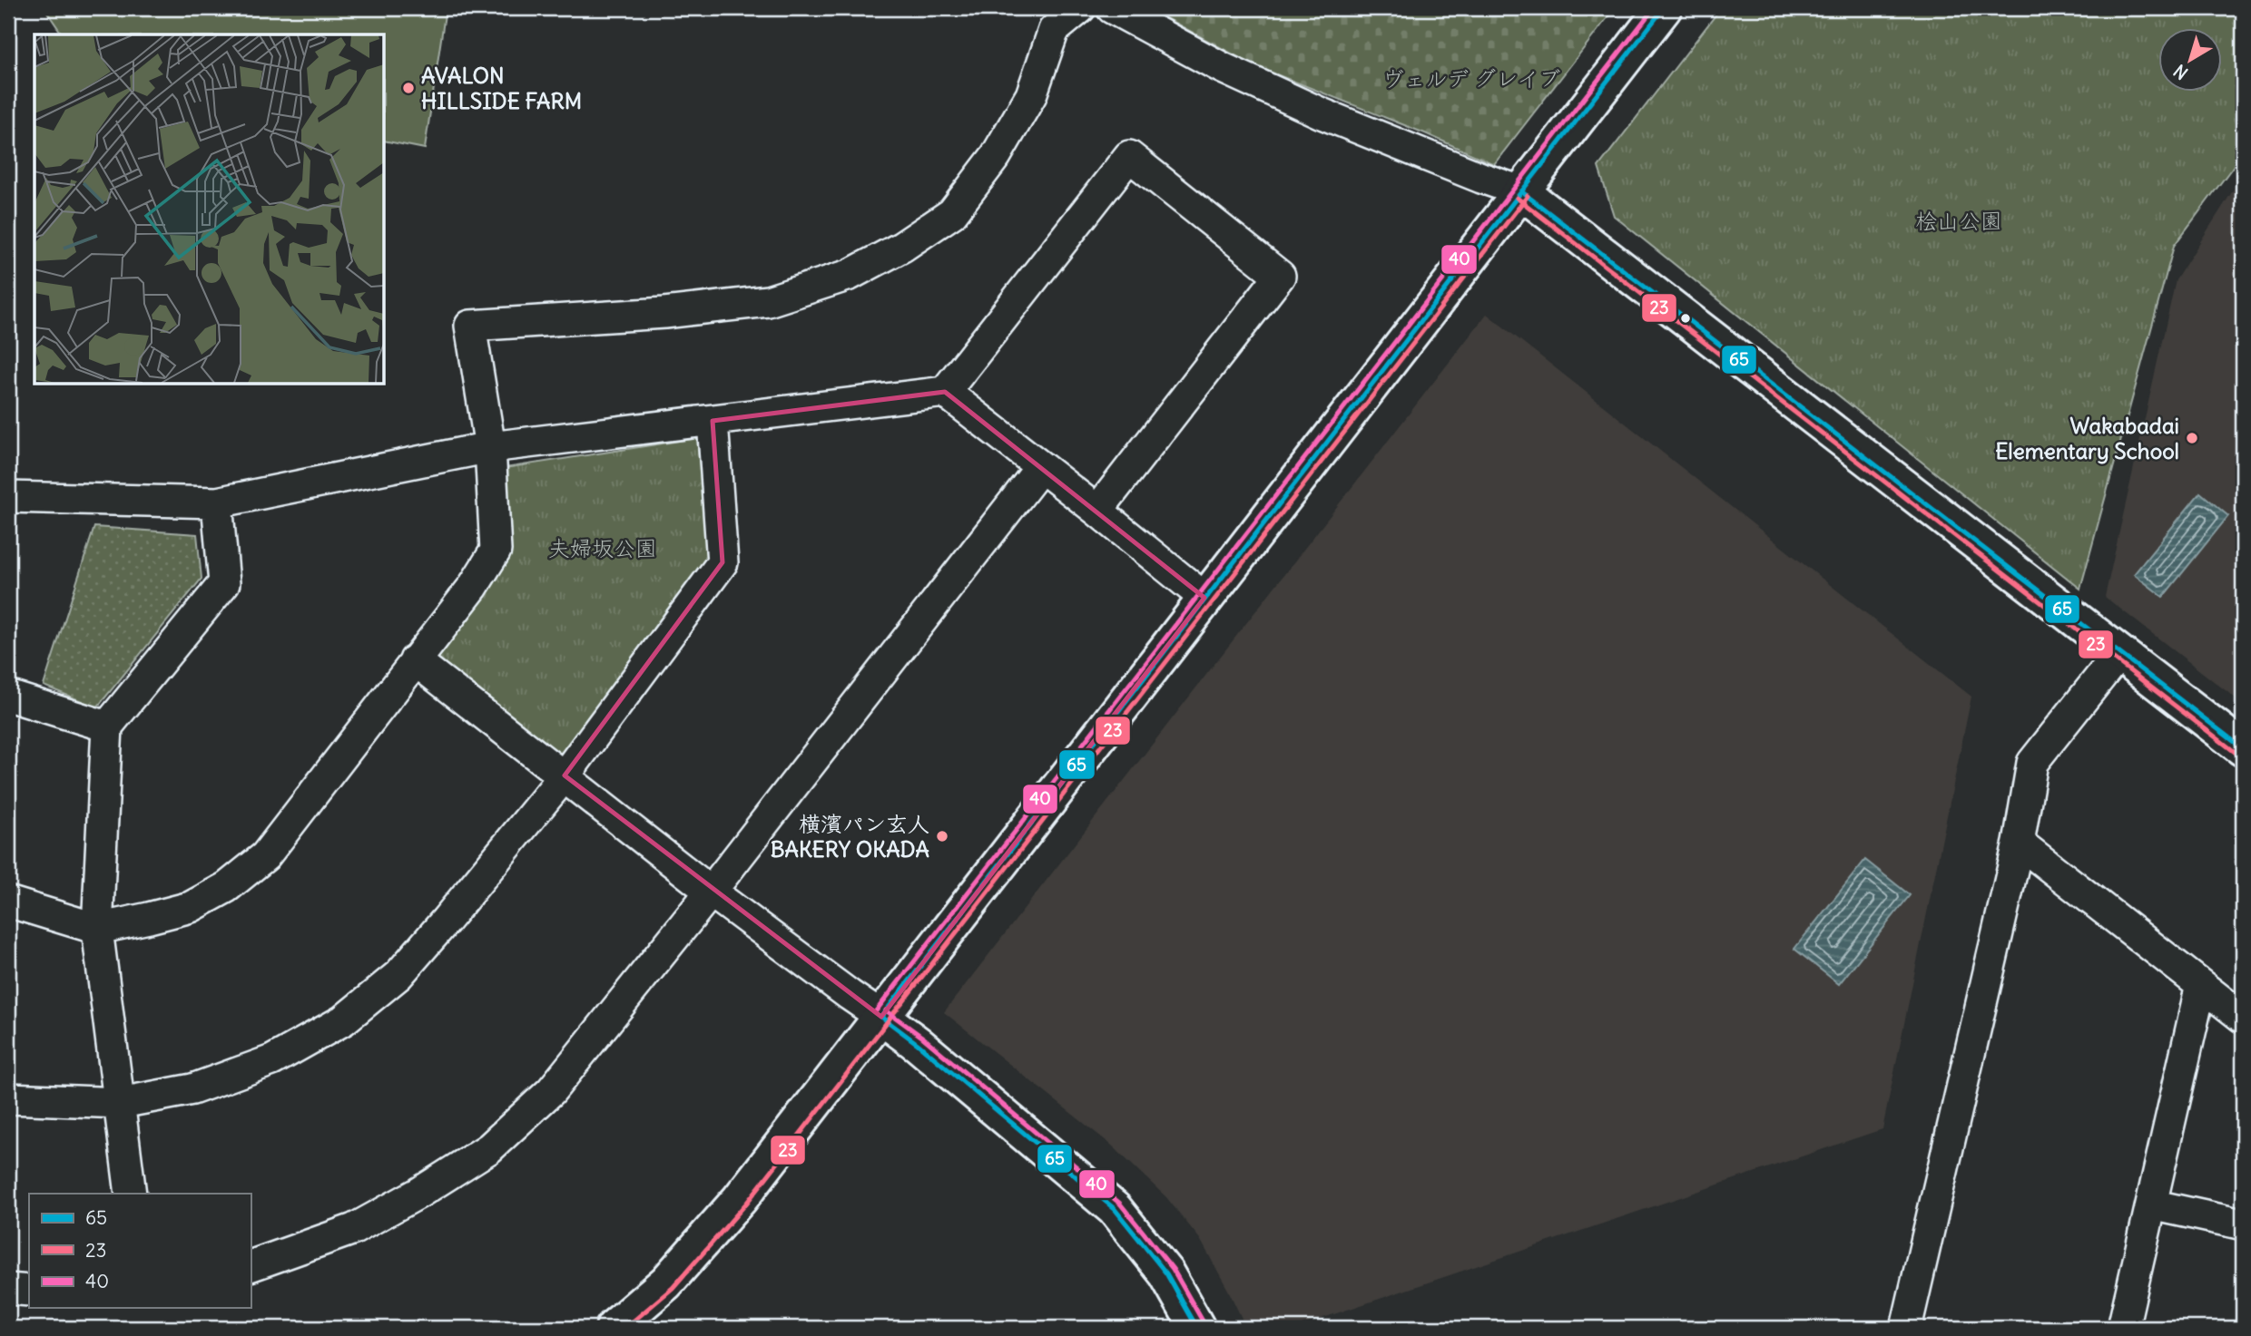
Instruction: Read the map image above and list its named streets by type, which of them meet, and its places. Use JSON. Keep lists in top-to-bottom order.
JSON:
{
  "parks": ["ヴェルデ グレイブ", "桧山公園", "夫婦坂公園"],
  "places": ["AVALON HILLSIDE FARM", "Wakabadai Elementary School", "横濱パン玄人 BAKERY OKADA"],
  "lines": ["transit line 65", "transit line 40", "transit line 23"],
  "legend": ["65", "23", "40"],
  "north": "bottom left"
}
